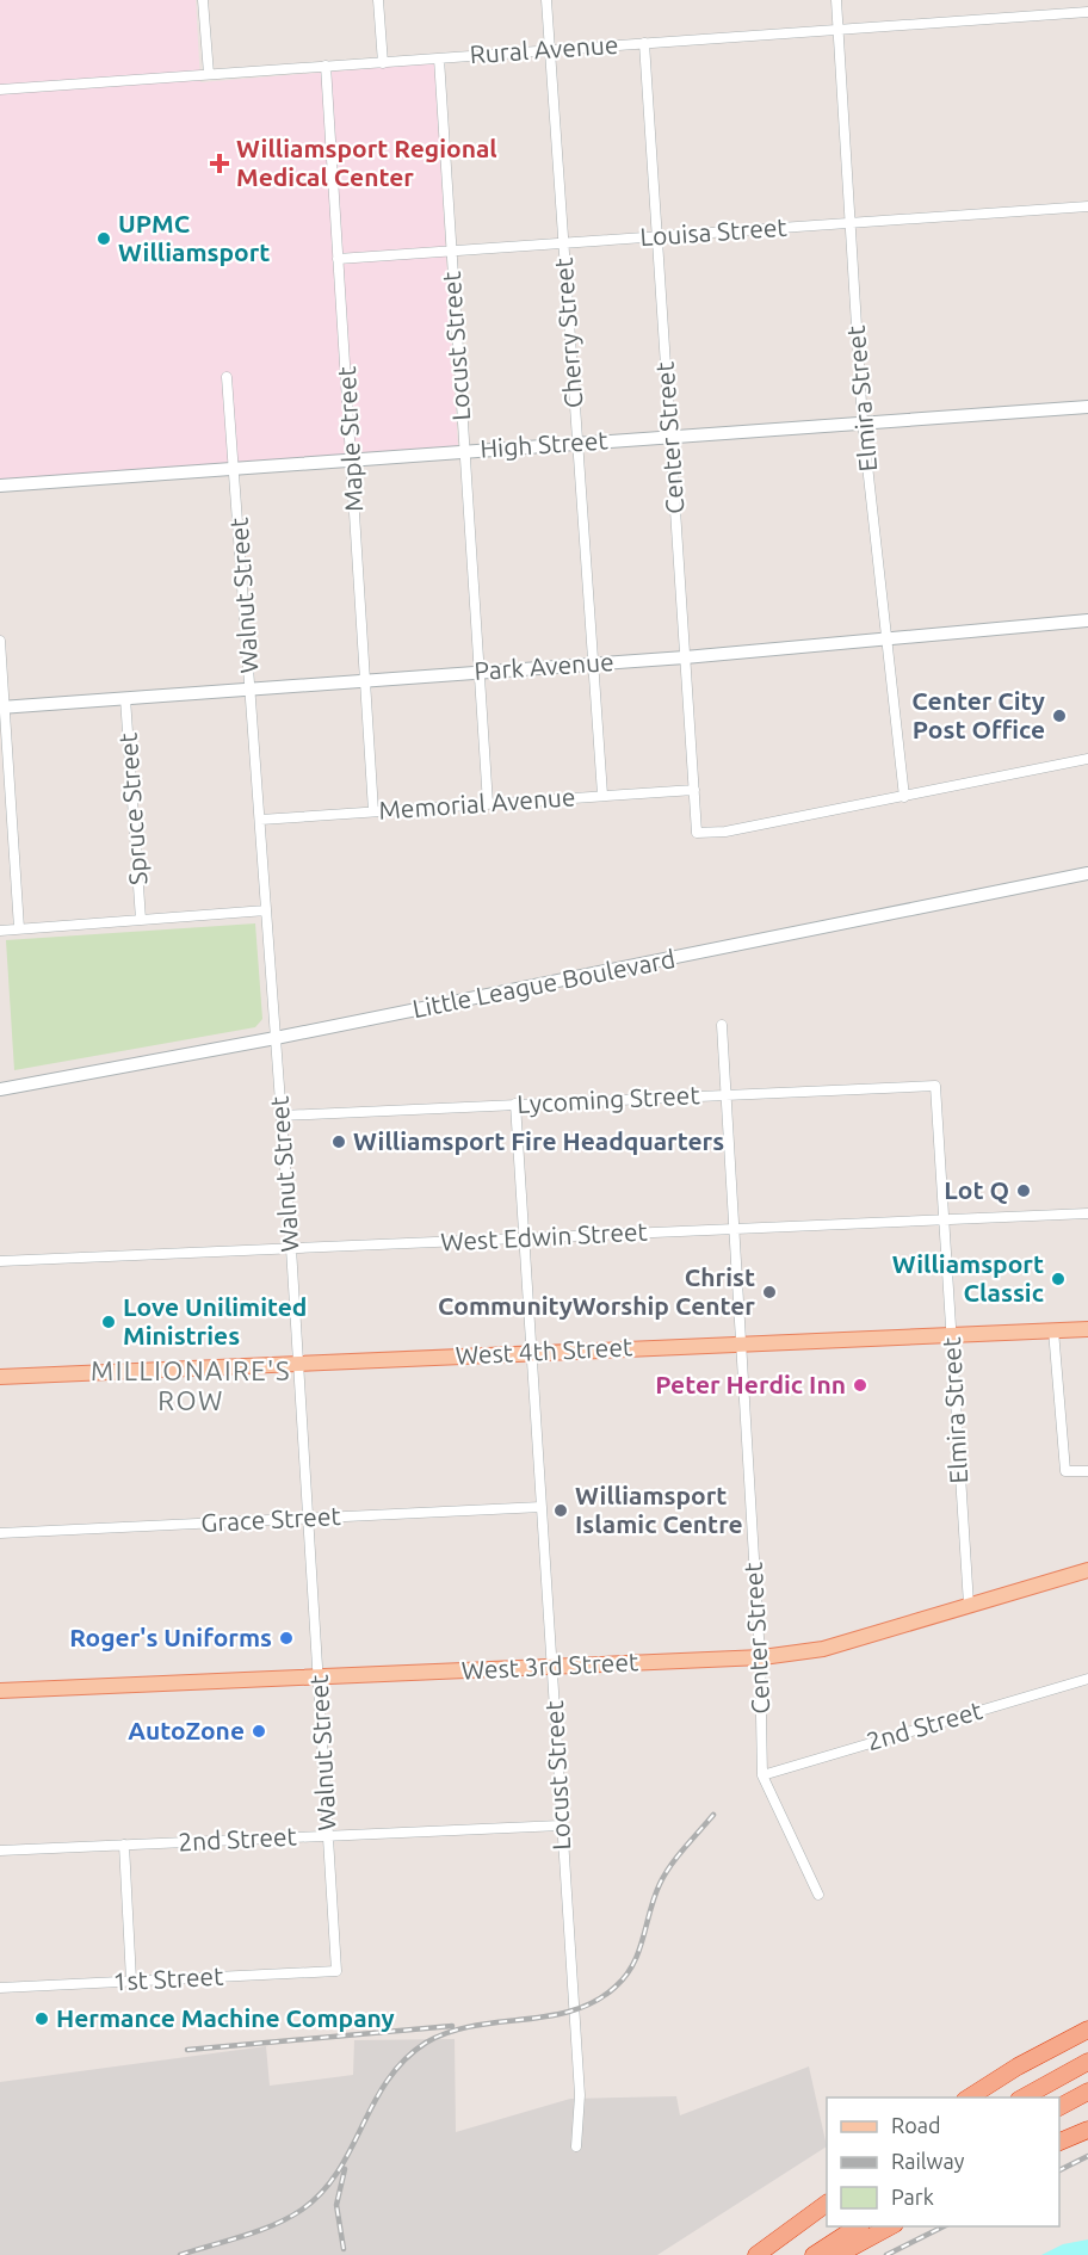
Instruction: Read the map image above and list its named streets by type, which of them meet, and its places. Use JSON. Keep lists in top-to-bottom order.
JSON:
{
  "streets": {
    "main road": ["West 4th Street", "West 3rd Street"],
    "street": [
      "Rural Avenue",
      "Louisa Street",
      "Cherry Street",
      "Locust Street",
      "Elmira Street",
      "Center Street",
      "Maple Street",
      "High Street",
      "Walnut Street",
      "Park Avenue",
      "Memorial Avenue",
      "Spruce Street",
      "Little League Boulevard",
      "Lycoming Street",
      "West Edwin Street",
      "Grace Street",
      "2nd Street",
      "1st Street"
    ]
  },
  "crossings": [
    ["Rural Avenue", "Cherry Street"],
    ["Rural Avenue", "Locust Street"],
    ["Rural Avenue", "Elmira Street"],
    ["Rural Avenue", "Center Street"],
    ["Rural Avenue", "Maple Street"],
    ["Louisa Street", "Cherry Street"],
    ["Louisa Street", "Locust Street"],
    ["Louisa Street", "Elmira Street"],
    ["Louisa Street", "Center Street"],
    ["Louisa Street", "Maple Street"],
    ["Cherry Street", "High Street"],
    ["Cherry Street", "Park Avenue"],
    ["Cherry Street", "Memorial Avenue"],
    ["Locust Street", "High Street"],
    ["Locust Street", "Park Avenue"],
    ["Locust Street", "Memorial Avenue"],
    ["Locust Street", "Lycoming Street"],
    ["Locust Street", "West Edwin Street"],
    ["Locust Street", "West 4th Street"],
    ["Locust Street", "Grace Street"],
    ["Locust Street", "West 3rd Street"],
    ["Locust Street", "2nd Street"],
    ["Elmira Street", "Center Street"],
    ["Elmira Street", "High Street"],
    ["Elmira Street", "Park Avenue"],
    ["Elmira Street", "Lycoming Street"],
    ["Elmira Street", "West Edwin Street"],
    ["Elmira Street", "West 4th Street"],
    ["Elmira Street", "West 3rd Street"],
    ["Center Street", "High Street"],
    ["Center Street", "Park Avenue"],
    ["Center Street", "Memorial Avenue"],
    ["Center Street", "Lycoming Street"],
    ["Center Street", "West Edwin Street"],
    ["Center Street", "West 4th Street"],
    ["Center Street", "West 3rd Street"],
    ["Center Street", "2nd Street"],
    ["Maple Street", "High Street"],
    ["Maple Street", "Park Avenue"],
    ["Maple Street", "Memorial Avenue"],
    ["High Street", "Walnut Street"],
    ["Walnut Street", "Park Avenue"],
    ["Walnut Street", "Memorial Avenue"],
    ["Walnut Street", "Little League Boulevard"],
    ["Walnut Street", "Lycoming Street"],
    ["Walnut Street", "West Edwin Street"],
    ["Walnut Street", "West 4th Street"],
    ["Walnut Street", "Grace Street"],
    ["Walnut Street", "West 3rd Street"],
    ["Walnut Street", "2nd Street"],
    ["Walnut Street", "1st Street"],
    ["Park Avenue", "Spruce Street"]
  ],
  "districts": ["MILLIONAIRE'S ROW"],
  "places": {
    "health": ["Williamsport Regional Medical Center"],
    "other": [
      "UPMC Williamsport",
      "Center City Post Office",
      "Williamsport Fire Headquarters",
      "Lot Q",
      "Williamsport Classic",
      "Christ CommunityWorship Center",
      "Love Unilimited Ministries",
      "Peter Herdic Inn",
      "Williamsport Islamic Centre",
      "Roger's Uniforms",
      "AutoZone",
      "Hermance Machine Company"
    ]
  },
  "legend": ["Road", "Railway", "Park"]
}
